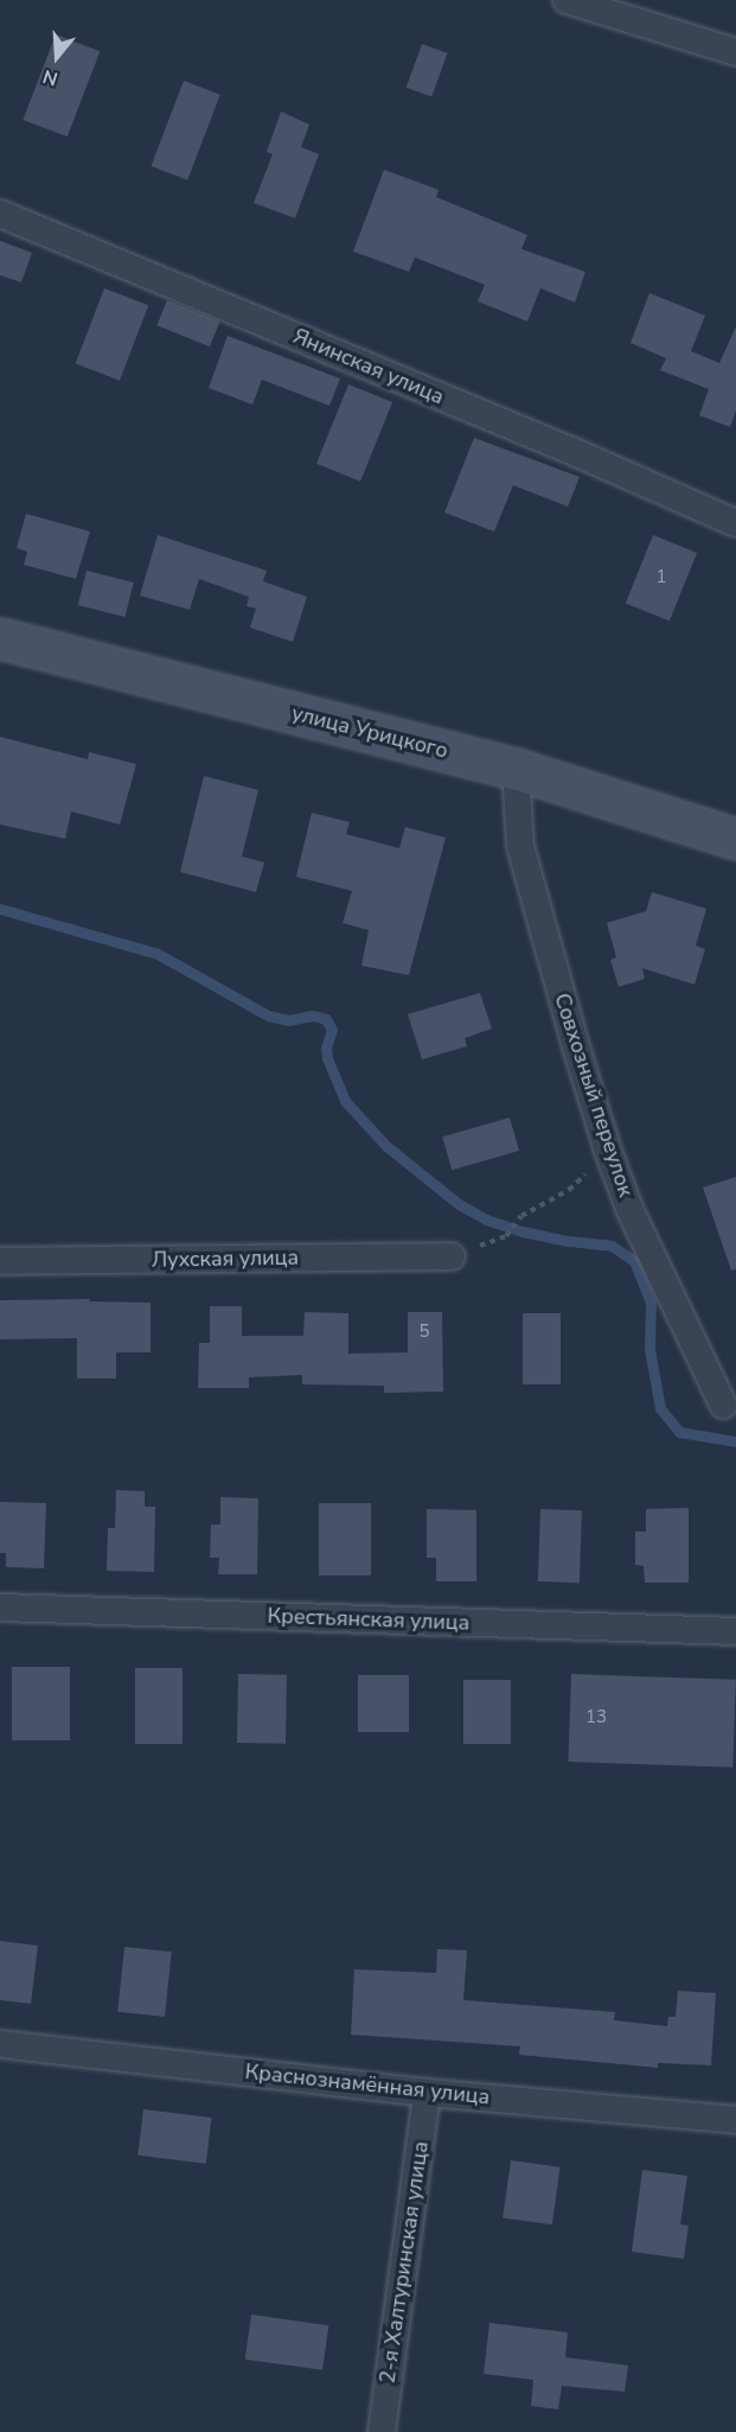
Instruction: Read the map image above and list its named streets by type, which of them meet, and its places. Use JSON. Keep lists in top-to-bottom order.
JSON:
{
  "streets": {
    "main road": ["улица Урицкого"],
    "street": [
      "Янинская улица",
      "Совхозный переулок",
      "Лухская улица",
      "Крестьянская улица",
      "Краснознамённая улица",
      "2-я Халтуринская улица"
    ]
  },
  "crossings": [
    ["улица Урицкого", "Совхозный переулок"],
    ["Краснознамённая улица", "2-я Халтуринская улица"]
  ],
  "house_numbers": ["1", "5", "13"],
  "north": "bottom"
}
